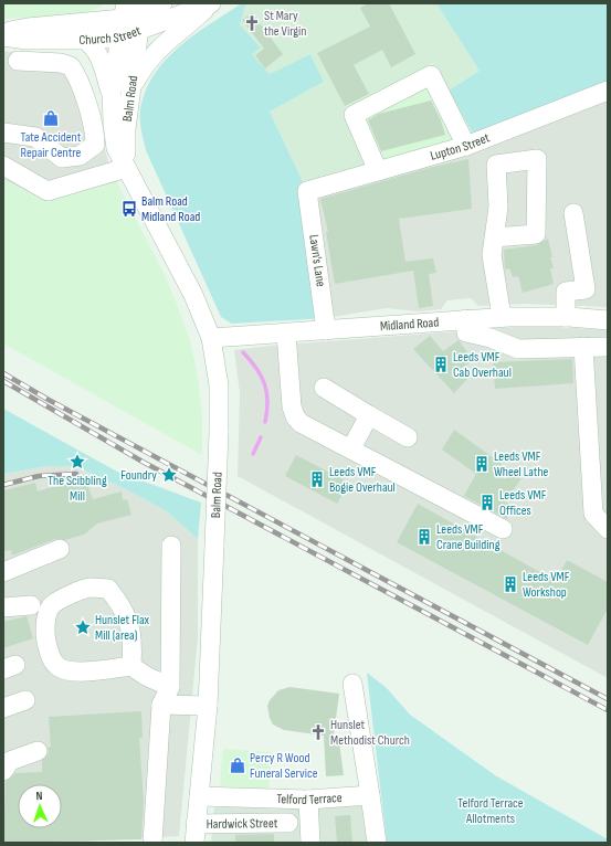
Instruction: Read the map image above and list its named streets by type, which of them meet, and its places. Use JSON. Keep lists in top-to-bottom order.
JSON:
{
  "streets": {
    "street": [
      "Church Street",
      "Balm Road",
      "Lupton Street",
      "Lawn's Lane",
      "Midland Road",
      "Telford Terrace",
      "Hardwick Street"
    ]
  },
  "crossings": [
    ["Church Street", "Balm Road"],
    ["Balm Road", "Midland Road"],
    ["Balm Road", "Telford Terrace"],
    ["Balm Road", "Hardwick Street"],
    ["Lupton Street", "Lawn's Lane"],
    ["Lawn's Lane", "Midland Road"]
  ],
  "parks": ["Telford Terrace Allotments"],
  "places": {
    "church": ["St Mary the Virgin", "Hunslet Methodist Church"],
    "shop": ["Tate Accident Repair Centre", "Percy R Wood Funeral Service"],
    "bus stop": ["Balm Road Midland Road"],
    "building": [
      "Leeds VMF Cab Overhaul",
      "Leeds VMF Wheel Lathe",
      "Leeds VMF Bogie Overhaul",
      "Leeds VMF Offices",
      "Leeds VMF Crane Building",
      "Leeds VMF Workshop"
    ],
    "place": ["The Scibbling Mill", "Foundry", "Hunslet Flax Mill (area)"]
  },
  "north": "top"
}
